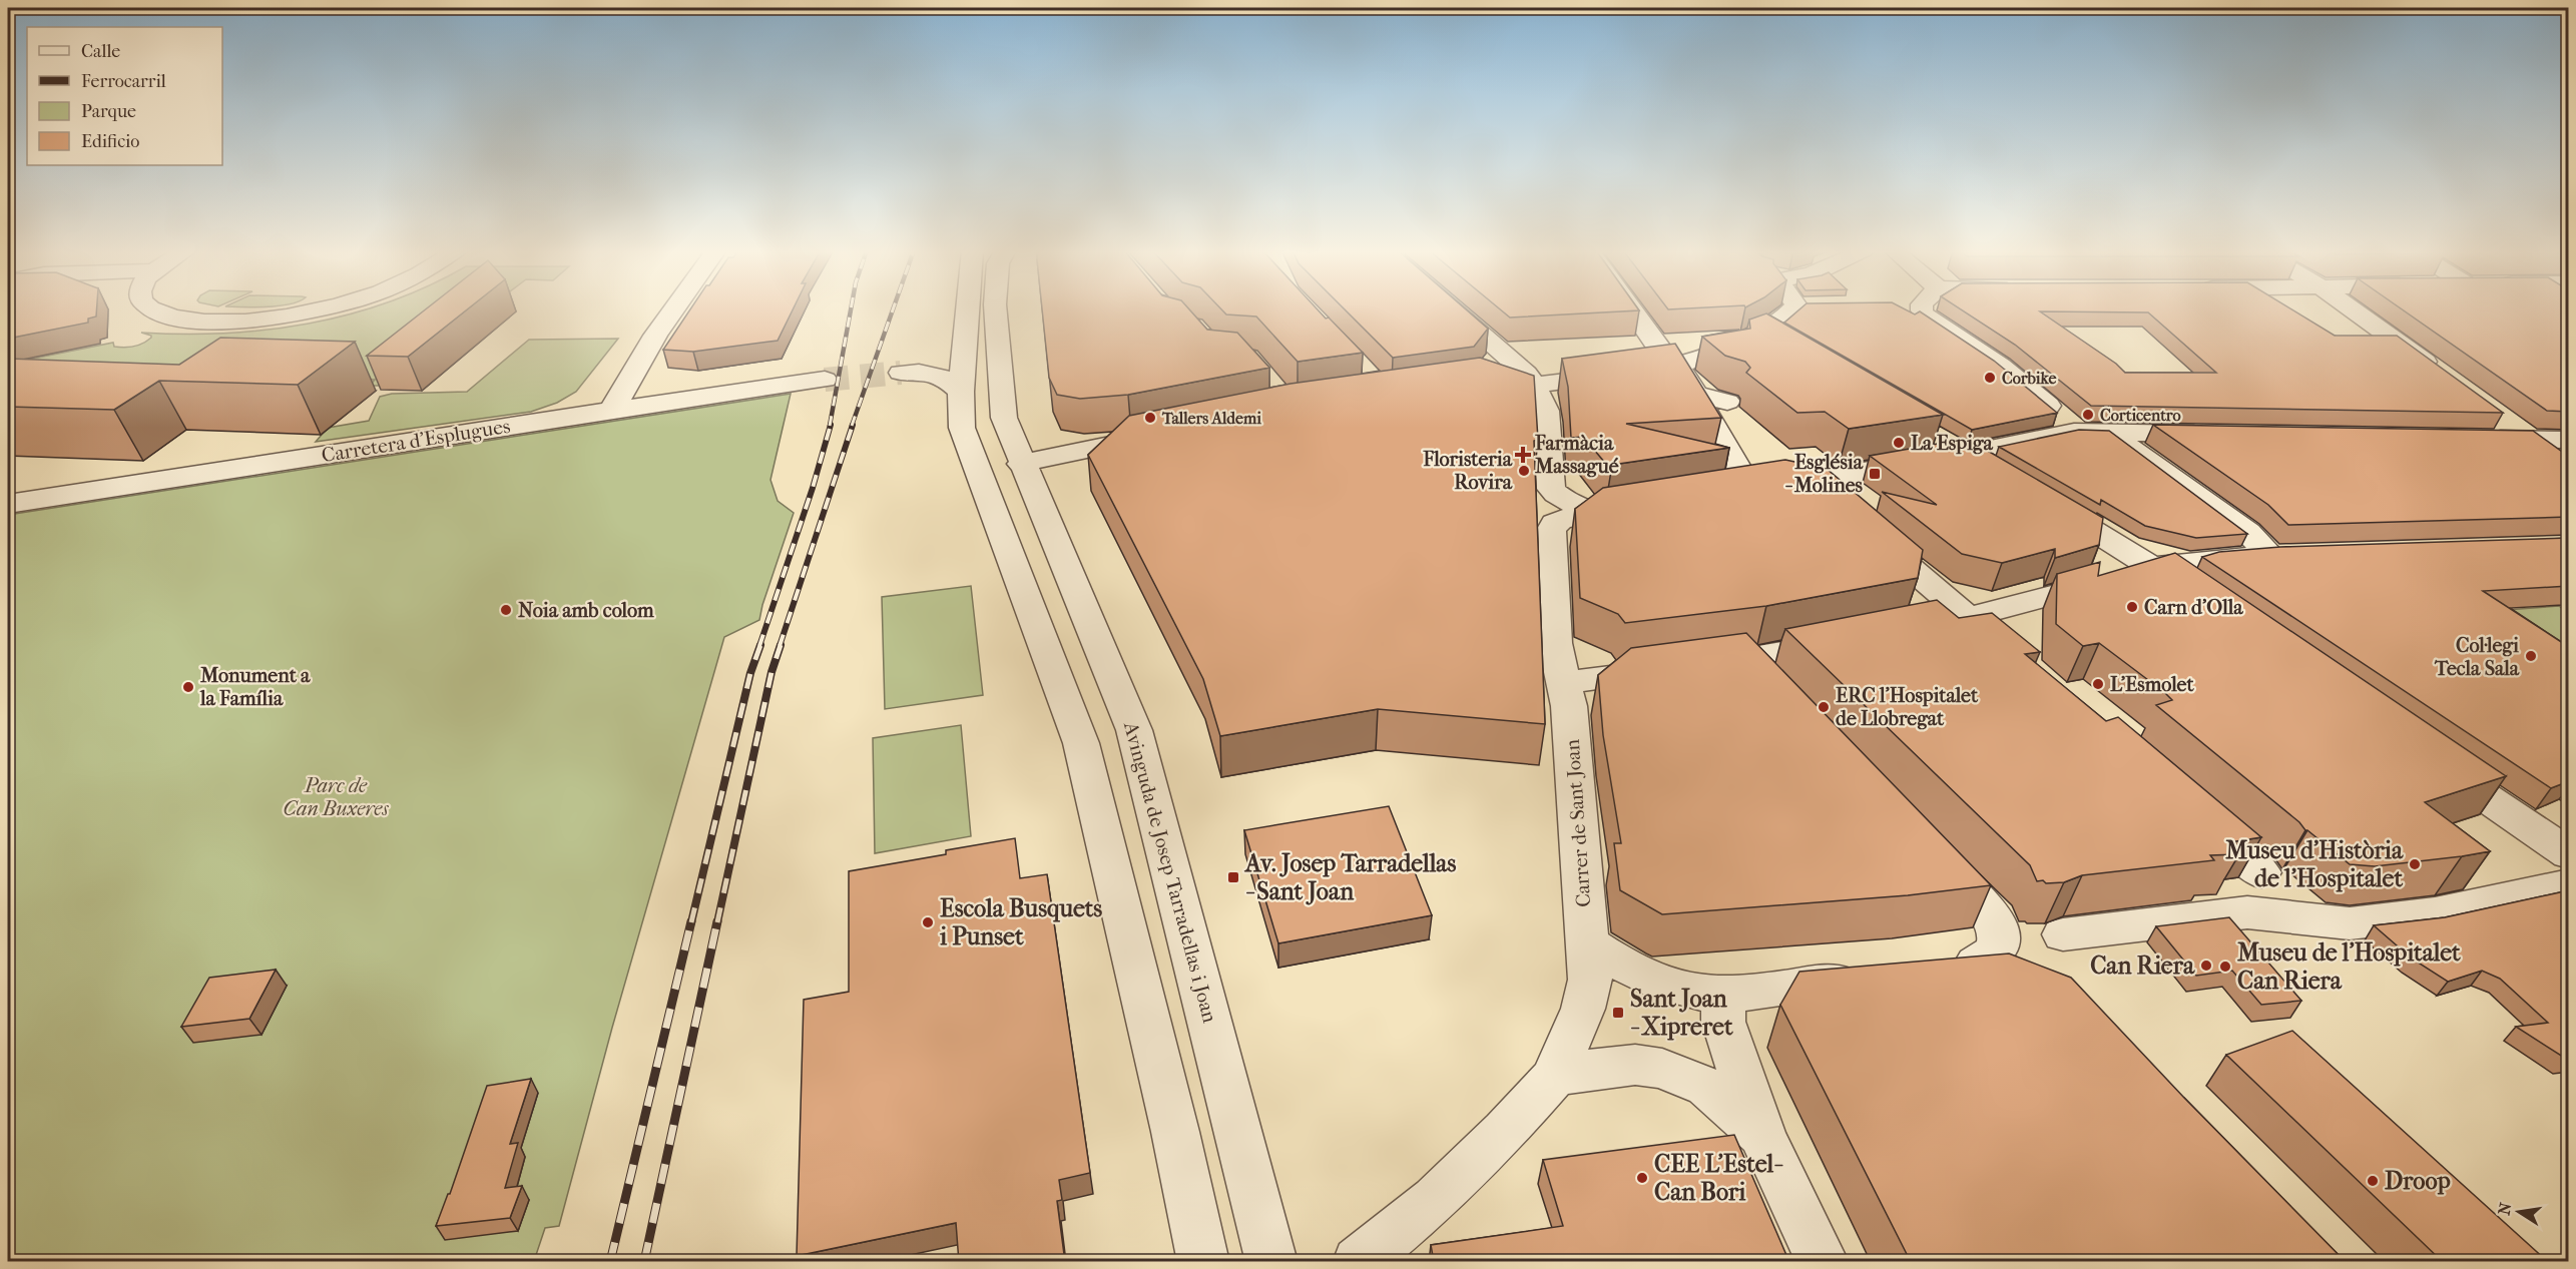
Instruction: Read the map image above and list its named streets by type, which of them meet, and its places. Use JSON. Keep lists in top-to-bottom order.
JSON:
{
  "streets": {
    "street": ["Carretera d'Esplugues", "Carrer de Sant Joan", "Avinguda de Josep Tarradellas i Joan"]
  },
  "parks": ["Parc de Can Buxeres"],
  "places": {
    "other": [
      "Corbike",
      "Corticentro",
      "Tallers Aldemi",
      "La Espiga",
      "Floristeria Rovira",
      "Carn d'Olla",
      "Noia amb colom",
      "Col·legi Tecla Sala",
      "L'Esmolet",
      "Monument a la Família",
      "ERC l'Hospitalet de Llobregat",
      "Museu d'Història de l'Hospitalet",
      "Escola Busquets i Punset",
      "Can Riera",
      "Museu de l'Hospitalet Can Riera",
      "CEE L'Estel- Can Bori",
      "Droop"
    ],
    "health": ["Farmàcia Massagué"],
    "transit": ["Església - Molines", "Av. Josep Tarradellas - Sant Joan", "Sant Joan - Xipreret"]
  },
  "legend": [
    "Calle",
    "Ferrocarril",
    "Parque",
    "Edificio"
  ],
  "north": "left"
}
